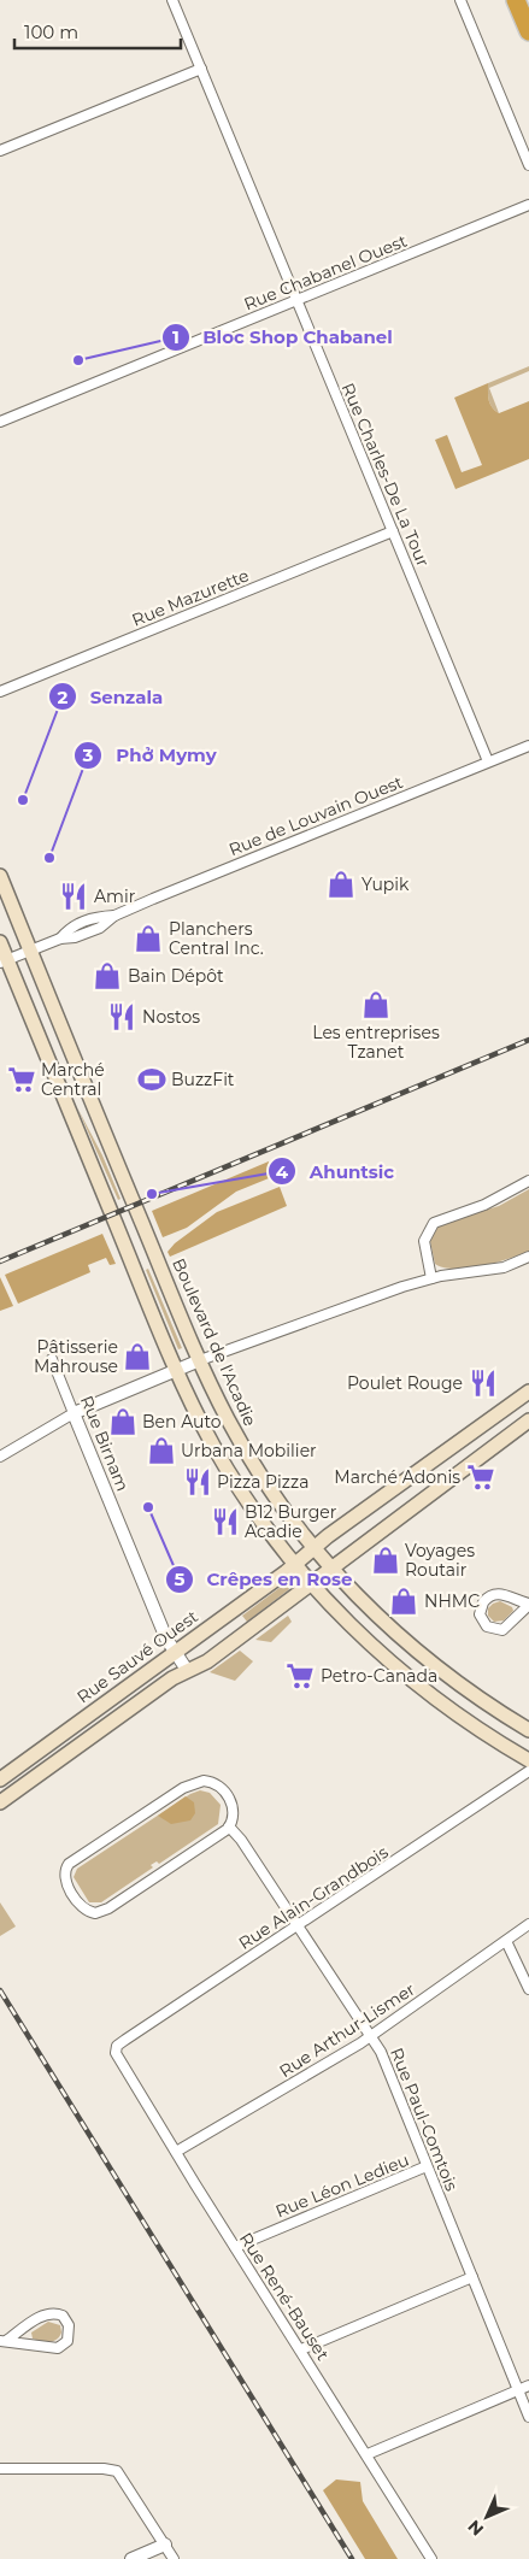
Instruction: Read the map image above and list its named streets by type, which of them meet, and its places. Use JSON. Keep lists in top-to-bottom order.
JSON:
{
  "streets": {
    "main road": ["Boulevard de l'Acadie", "Rue Sauvé Ouest"],
    "street": [
      "Rue Chabanel Ouest",
      "Rue Charles-De La Tour",
      "Rue Mazurette",
      "Rue de Louvain Ouest",
      "Rue Birnam",
      "Rue Alain-Grandbois",
      "Rue Arthur-Lismer",
      "Rue Paul-Comtois",
      "Rue Léon Ledieu",
      "Rue René-Bauset"
    ]
  },
  "crossings": [
    ["Rue Chabanel Ouest", "Rue Charles-De La Tour"],
    ["Rue Charles-De La Tour", "Rue Mazurette"],
    ["Rue Charles-De La Tour", "Rue de Louvain Ouest"],
    ["Rue de Louvain Ouest", "Boulevard de l'Acadie"],
    ["Boulevard de l'Acadie", "Rue Sauvé Ouest"],
    ["Rue Birnam", "Rue Sauvé Ouest"],
    ["Rue Alain-Grandbois", "Rue Paul-Comtois"],
    ["Rue Alain-Grandbois", "Rue René-Bauset"],
    ["Rue Arthur-Lismer", "Rue Paul-Comtois"],
    ["Rue Arthur-Lismer", "Rue René-Bauset"],
    ["Rue Paul-Comtois", "Rue Léon Ledieu"],
    ["Rue Léon Ledieu", "Rue René-Bauset"]
  ],
  "places": {
    "other": [
      "Bloc Shop Chabanel",
      "Senzala",
      "Phở Mymy",
      "Ahuntsic",
      "Crêpes en Rose"
    ],
    "shop": [
      "Yupik",
      "Planchers Central Inc.",
      "Bain Dépôt",
      "Les entreprises Tzanet",
      "Pâtisserie Mahrouse",
      "Ben Auto",
      "Urbana Mobilier",
      "Voyages Routair",
      "NHMC"
    ],
    "restaurant": [
      "Amir",
      "Nostos",
      "Poulet Rouge",
      "Pizza Pizza",
      "B12 Burger Acadie"
    ],
    "supermarket": ["Marché Central", "Marché Adonis", "Petro-Canada"],
    "sports": ["BuzzFit"]
  },
  "scale_bar": "100 m",
  "north": "bottom left"
}
